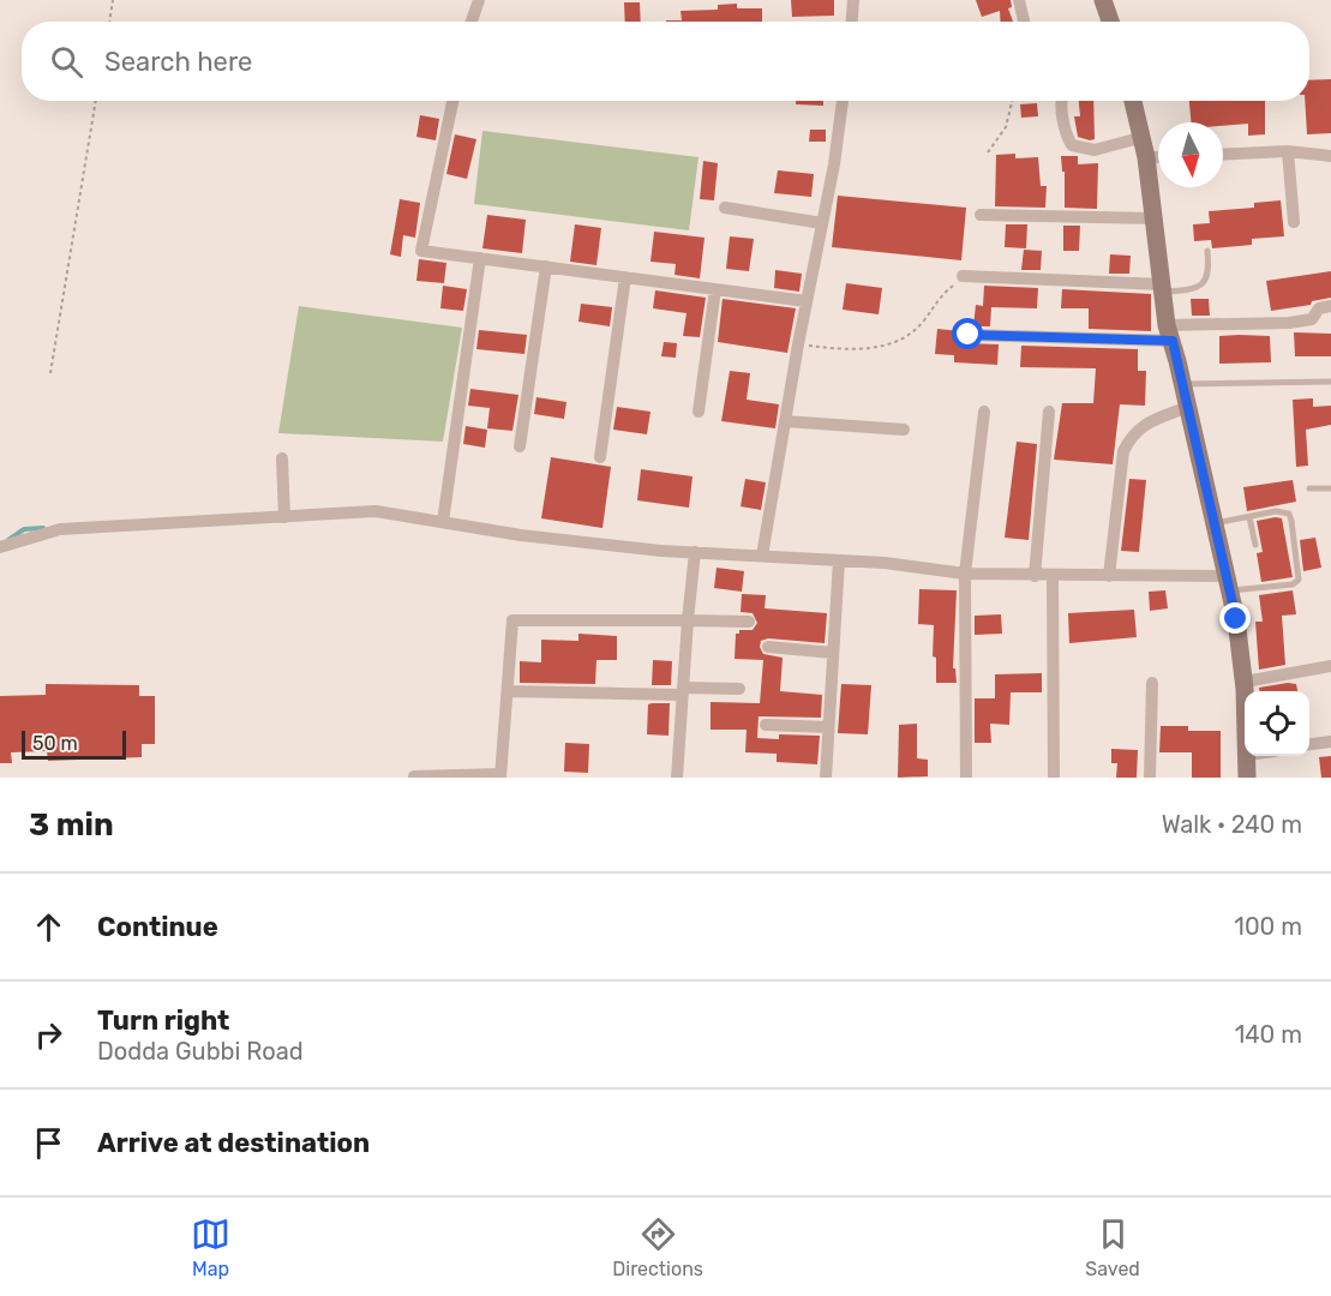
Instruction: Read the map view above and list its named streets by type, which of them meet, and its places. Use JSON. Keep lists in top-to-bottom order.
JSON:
{
  "scale_bar": "50 m",
  "north": "bottom",
  "page": {
    "search": "Search here",
    "scale": "50 m",
    "heading": ["3 min", "Walk · 240 m"],
    "list": [
      ["Continue", "100 m"],
      ["Turn right", "Dodda Gubbi Road", "140 m"],
      "Arrive at destination"
    ],
    "nav": ["Map", "Directions", "Saved"]
  }
}
